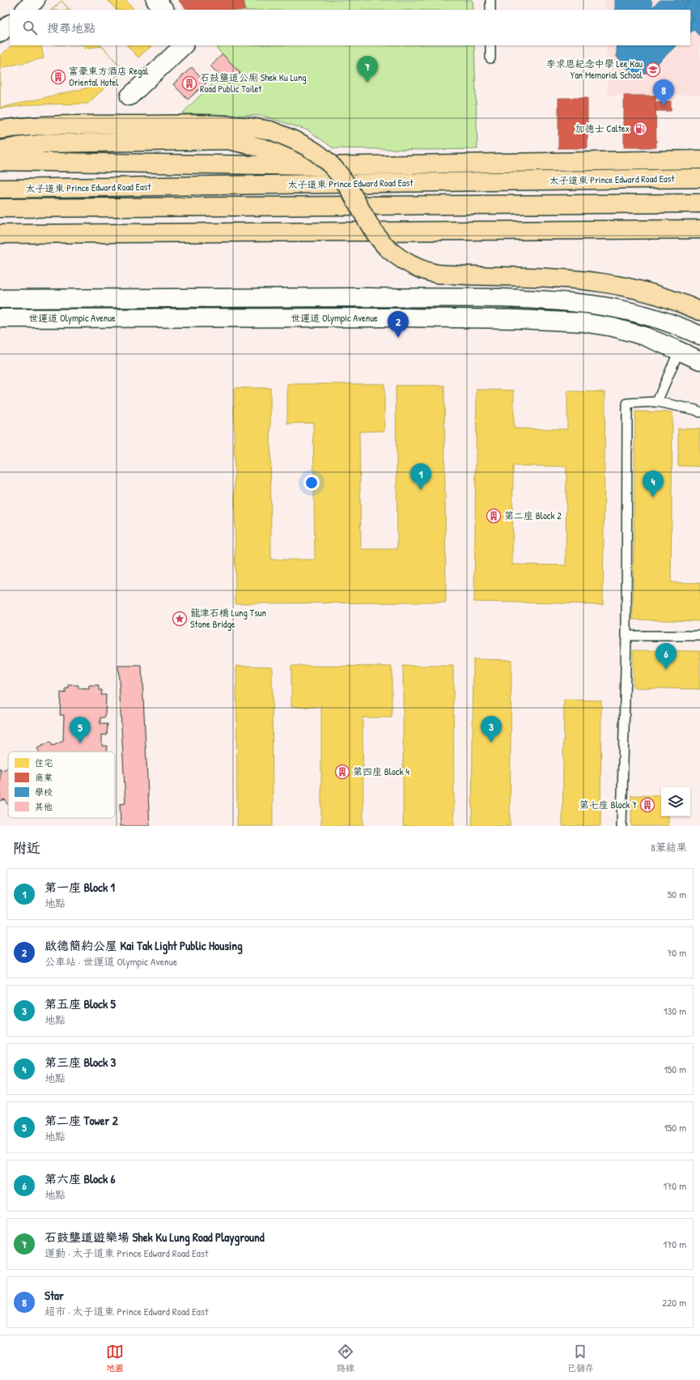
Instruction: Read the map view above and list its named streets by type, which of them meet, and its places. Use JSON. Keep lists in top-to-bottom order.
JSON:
{
  "streets": {
    "main road": ["太子道東 Prince Edward Road East", "世運道 Olympic Avenue"]
  },
  "places": {
    "school or university": ["李求恩紀念中學 Lee Kau Yan Memorial School"],
    "building": [
      "富豪東方酒店 Regal Oriental Hotel",
      "石鼓壟道公廁 Shek Ku Lung Road Public Toilet",
      "第二座 Block 2",
      "第四座 Block 4",
      "第七座 Block 7"
    ],
    "fuel station": ["加德士 Caltex"],
    "place": ["龍津石橋 Lung Tsun Stone Bridge"]
  },
  "legend": [
    "住宅",
    "商業",
    "學校",
    "其他"
  ],
  "page": {
    "search": "搜尋地點",
    "pins": [
      "7",
      "8",
      "2",
      "1",
      "4",
      "6",
      "3",
      "5"
    ],
    "heading": ["附近", "8筆結果"],
    "list": [
      {
        "mark": "1",
        "name": "第一座 Block 1",
        "note": "地點",
        "value": "50 m"
      },
      {
        "mark": "2",
        "name": "啟德簡約公屋 Kai Tak Light Public Housing",
        "note": "公車站 · 世運道 Olympic Avenue",
        "value": "70 m"
      },
      {
        "mark": "3",
        "name": "第五座 Block 5",
        "note": "地點",
        "value": "130 m"
      },
      {
        "mark": "4",
        "name": "第三座 Block 3",
        "note": "地點",
        "value": "150 m"
      },
      {
        "mark": "5",
        "name": "第二座 Tower 2",
        "note": "地點",
        "value": "150 m"
      },
      {
        "mark": "6",
        "name": "第六座 Block 6",
        "note": "地點",
        "value": "170 m"
      },
      {
        "mark": "7",
        "name": "石鼓壟道遊樂場 Shek Ku Lung Road Playground",
        "note": "運動 · 太子道東 Prince Edward Road East",
        "value": "170 m"
      },
      {
        "mark": "8",
        "name": "Star",
        "note": "超市 · 太子道東 Prince Edward Road East",
        "value": "220 m"
      }
    ],
    "nav": ["地圖", "路線", "已儲存"]
  }
}
